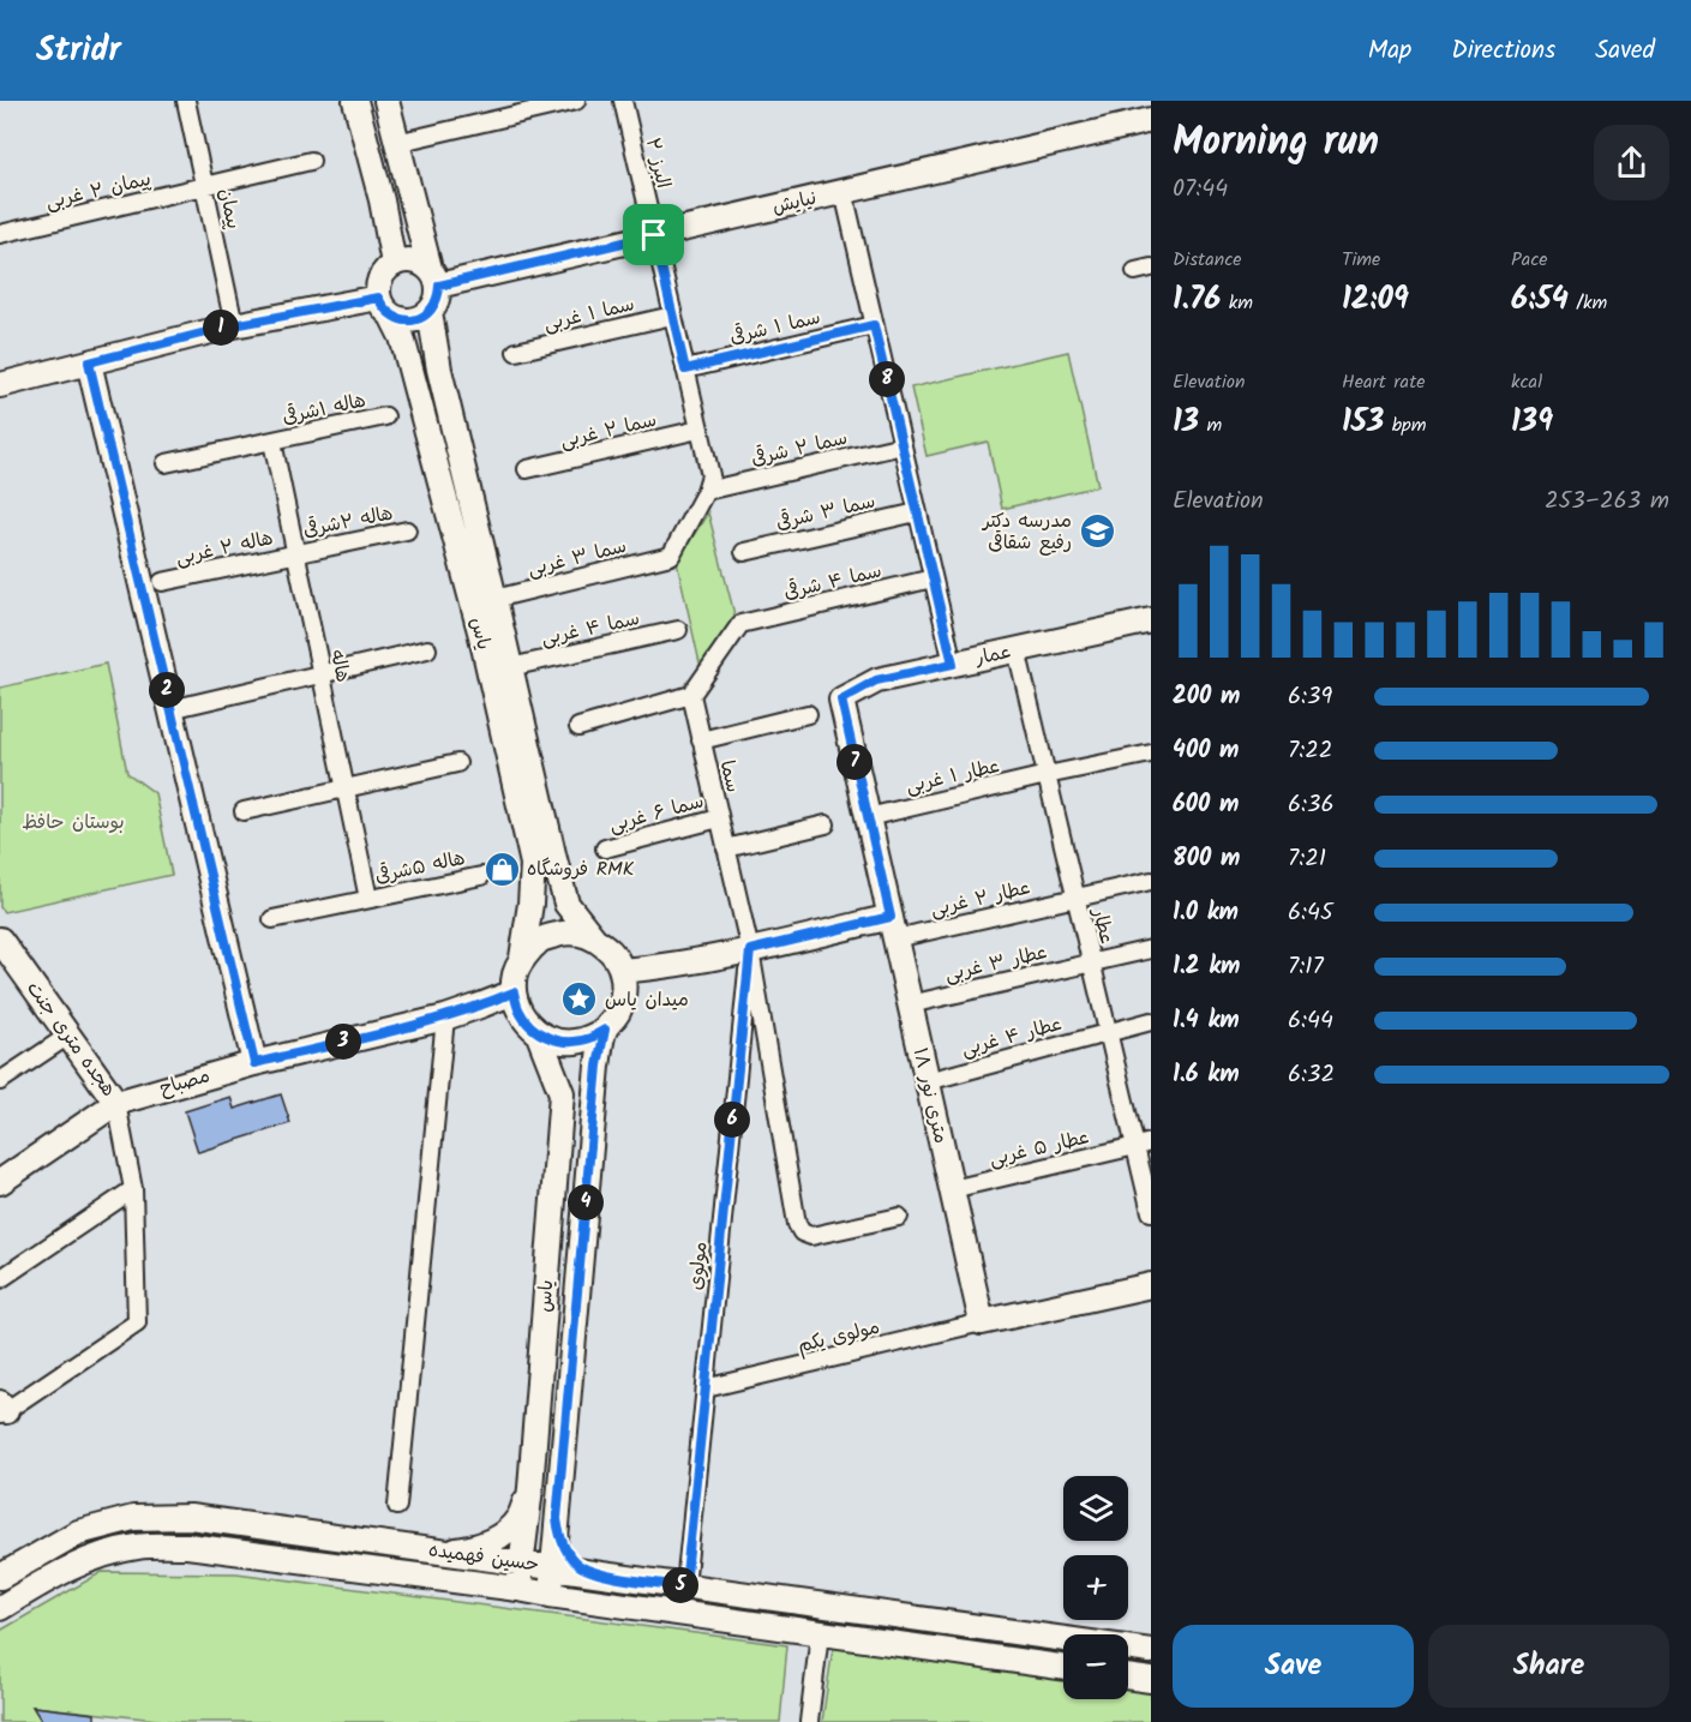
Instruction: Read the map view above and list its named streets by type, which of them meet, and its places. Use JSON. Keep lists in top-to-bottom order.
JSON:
{
  "streets": {
    "street": [
      "البرز ۲",
      "پیمان ۲ غربی",
      "نیایش",
      "پیمان",
      "سما ۱ غربی",
      "سما ۱ شرقی",
      "هاله ۱شرقی",
      "سما ۲ غربی",
      "سما ۲ شرقی",
      "سما ۳ شرقی",
      "هاله ۲شرقی",
      "هاله ۲ غربی",
      "سما ۳ غربی",
      "سما ۴ شرقی",
      "سما ۴ غربی",
      "یاس",
      "عمار",
      "هاله",
      "سما",
      "عطار ۱ غربی",
      "سما ۶ غربی",
      "هاله ۵شرقی",
      "عطار ۲ غربی",
      "عطار",
      "عطار ۳ غربی",
      "عطار ۴ غربی",
      "هجده متری جنت",
      "مصباح",
      "۱۸ متری نور",
      "عطار ۵ غربی",
      "مولوی",
      "مولوی یکم",
      "حسین فهمیده"
    ]
  },
  "crossings": [
    ["البرز ۲", "نیایش"],
    ["پیمان ۲ غربی", "پیمان"],
    ["نیایش", "یاس"],
    ["هاله ۱شرقی", "هاله"],
    ["سما ۲ شرقی", "سما ۳ غربی"],
    ["هاله ۲شرقی", "هاله ۲ غربی"],
    ["هاله ۲شرقی", "هاله"],
    ["هاله ۲ غربی", "هاله"],
    ["سما ۳ غربی", "یاس"],
    ["سما ۴ شرقی", "سما"],
    ["سما ۴ غربی", "یاس"],
    ["یاس", "مصباح"],
    ["یاس", "حسین فهمیده"],
    ["عمار", "عطار"],
    ["عمار", "۱۸ متری نور"],
    ["هاله", "هاله ۵شرقی"],
    ["سما", "سما ۶ غربی"],
    ["سما", "مولوی"],
    ["عطار ۱ غربی", "عطار"],
    ["عطار ۱ غربی", "۱۸ متری نور"],
    ["عطار ۲ غربی", "عطار"],
    ["عطار ۲ غربی", "۱۸ متری نور"],
    ["عطار", "عطار ۳ غربی"],
    ["عطار", "عطار ۴ غربی"],
    ["عطار", "عطار ۵ غربی"],
    ["عطار ۳ غربی", "۱۸ متری نور"],
    ["عطار ۴ غربی", "۱۸ متری نور"],
    ["هجده متری جنت", "مصباح"],
    ["۱۸ متری نور", "عطار ۵ غربی"],
    ["۱۸ متری نور", "مولوی یکم"],
    ["مولوی", "مولوی یکم"],
    ["مولوی", "حسین فهمیده"]
  ],
  "parks": ["بوستان حافظ"],
  "places": {
    "school or university": ["مدرسه دکتر رفیع شقاقی"],
    "shop": ["فروشگاه RMK"],
    "place": ["میدان یاس"]
  },
  "page": {
    "header": "Stridr",
    "nav": ["Map", "Directions", "Saved"],
    "heading": ["Morning run", "07:44"],
    "stats": [
      ["Distance", "1.76 km"],
      ["Time", "12:09"],
      ["Pace", "6:54 /km"],
      ["Elevation", "13 m"],
      ["Heart rate", "153 bpm"],
      ["kcal", "139"]
    ],
    "pins": [
      "1",
      "8",
      "2",
      "7",
      "3",
      "6",
      "4",
      "5"
    ],
    "chart": ["Elevation", "253–263 m"],
    "list": [
      {
        "name": "200 m",
        "note": "6:39"
      },
      {
        "name": "400 m",
        "note": "7:22"
      },
      {
        "name": "600 m",
        "note": "6:36"
      },
      {
        "name": "800 m",
        "note": "7:21"
      },
      {
        "name": "1.0 km",
        "note": "6:45"
      },
      {
        "name": "1.2 km",
        "note": "7:17"
      },
      {
        "name": "1.4 km",
        "note": "6:44"
      },
      {
        "name": "1.6 km",
        "note": "6:32"
      }
    ],
    "map_buttons": ["+", "−"],
    "buttons": ["Save", "Share"]
  }
}
